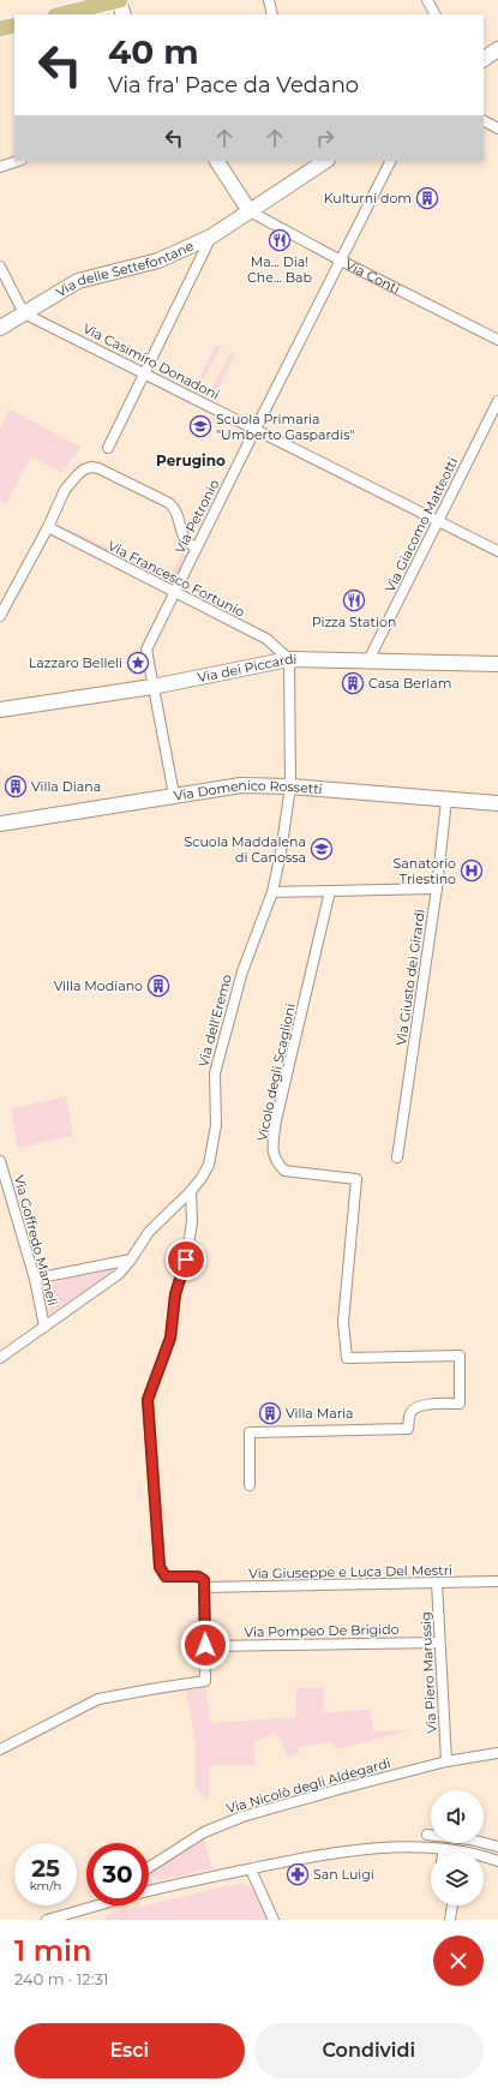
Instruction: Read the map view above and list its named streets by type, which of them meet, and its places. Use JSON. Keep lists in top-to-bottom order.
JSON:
{
  "streets": {
    "main road": ["Via delle Settefontane", "Via dei Piccardi", "Via Domenico Rossetti"],
    "street": [
      "Via Conti",
      "Via Casimiro Donadoni",
      "Via Petronio",
      "Via Giacomo Matteotti",
      "Via Francesco Fortunio",
      "Via Giusto dei Girardi",
      "Via dell'Eremo",
      "Vicolo degli Scaglioni",
      "Via Goffredo Mameli",
      "Via Giuseppe e Luca Del Mestri",
      "Via Pompeo De Brigido",
      "Via Piero Marussig",
      "Via Nicolò degli Aldegardi"
    ]
  },
  "crossings": [
    ["Via delle Settefontane", "Via Conti"],
    ["Via delle Settefontane", "Via Casimiro Donadoni"],
    ["Via Conti", "Via Petronio"],
    ["Via Casimiro Donadoni", "Via Petronio"],
    ["Via Casimiro Donadoni", "Via Giacomo Matteotti"],
    ["Via Petronio", "Via Francesco Fortunio"],
    ["Via Petronio", "Via dei Piccardi"],
    ["Via Petronio", "Via Domenico Rossetti"],
    ["Via Giacomo Matteotti", "Via dei Piccardi"],
    ["Via Francesco Fortunio", "Via dei Piccardi"],
    ["Via Francesco Fortunio", "Via dell'Eremo"],
    ["Via dei Piccardi", "Via dell'Eremo"],
    ["Via Domenico Rossetti", "Via Giusto dei Girardi"],
    ["Via Domenico Rossetti", "Via dell'Eremo"],
    ["Via dell'Eremo", "Via Goffredo Mameli"],
    ["Via Giuseppe e Luca Del Mestri", "Via Piero Marussig"],
    ["Via Pompeo De Brigido", "Via Piero Marussig"],
    ["Via Piero Marussig", "Via Nicolò degli Aldegardi"]
  ],
  "districts": ["Perugino"],
  "places": {
    "building": [
      "Kulturni dom",
      "Casa Berlam",
      "Villa Diana",
      "Villa Modiano",
      "Villa Maria"
    ],
    "restaurant": ["Ma... Dia! Che... Bab", "Pizza Station"],
    "school or university": ["Scuola Primaria \"Umberto Gaspardis\"", "Scuola Maddalena di Canossa"],
    "place": ["Lazzaro Belleli"],
    "hospital": ["Sanatorio Triestino"],
    "pharmacy": ["San Luigi"]
  },
  "page": {
    "turn": ["40 m", "Via fra' Pace da Vedano"],
    "speed": "25 km/h",
    "limit": "30",
    "heading": ["1 min", "240 m · 12:31"],
    "buttons": ["Esci", "Condividi"]
  }
}
